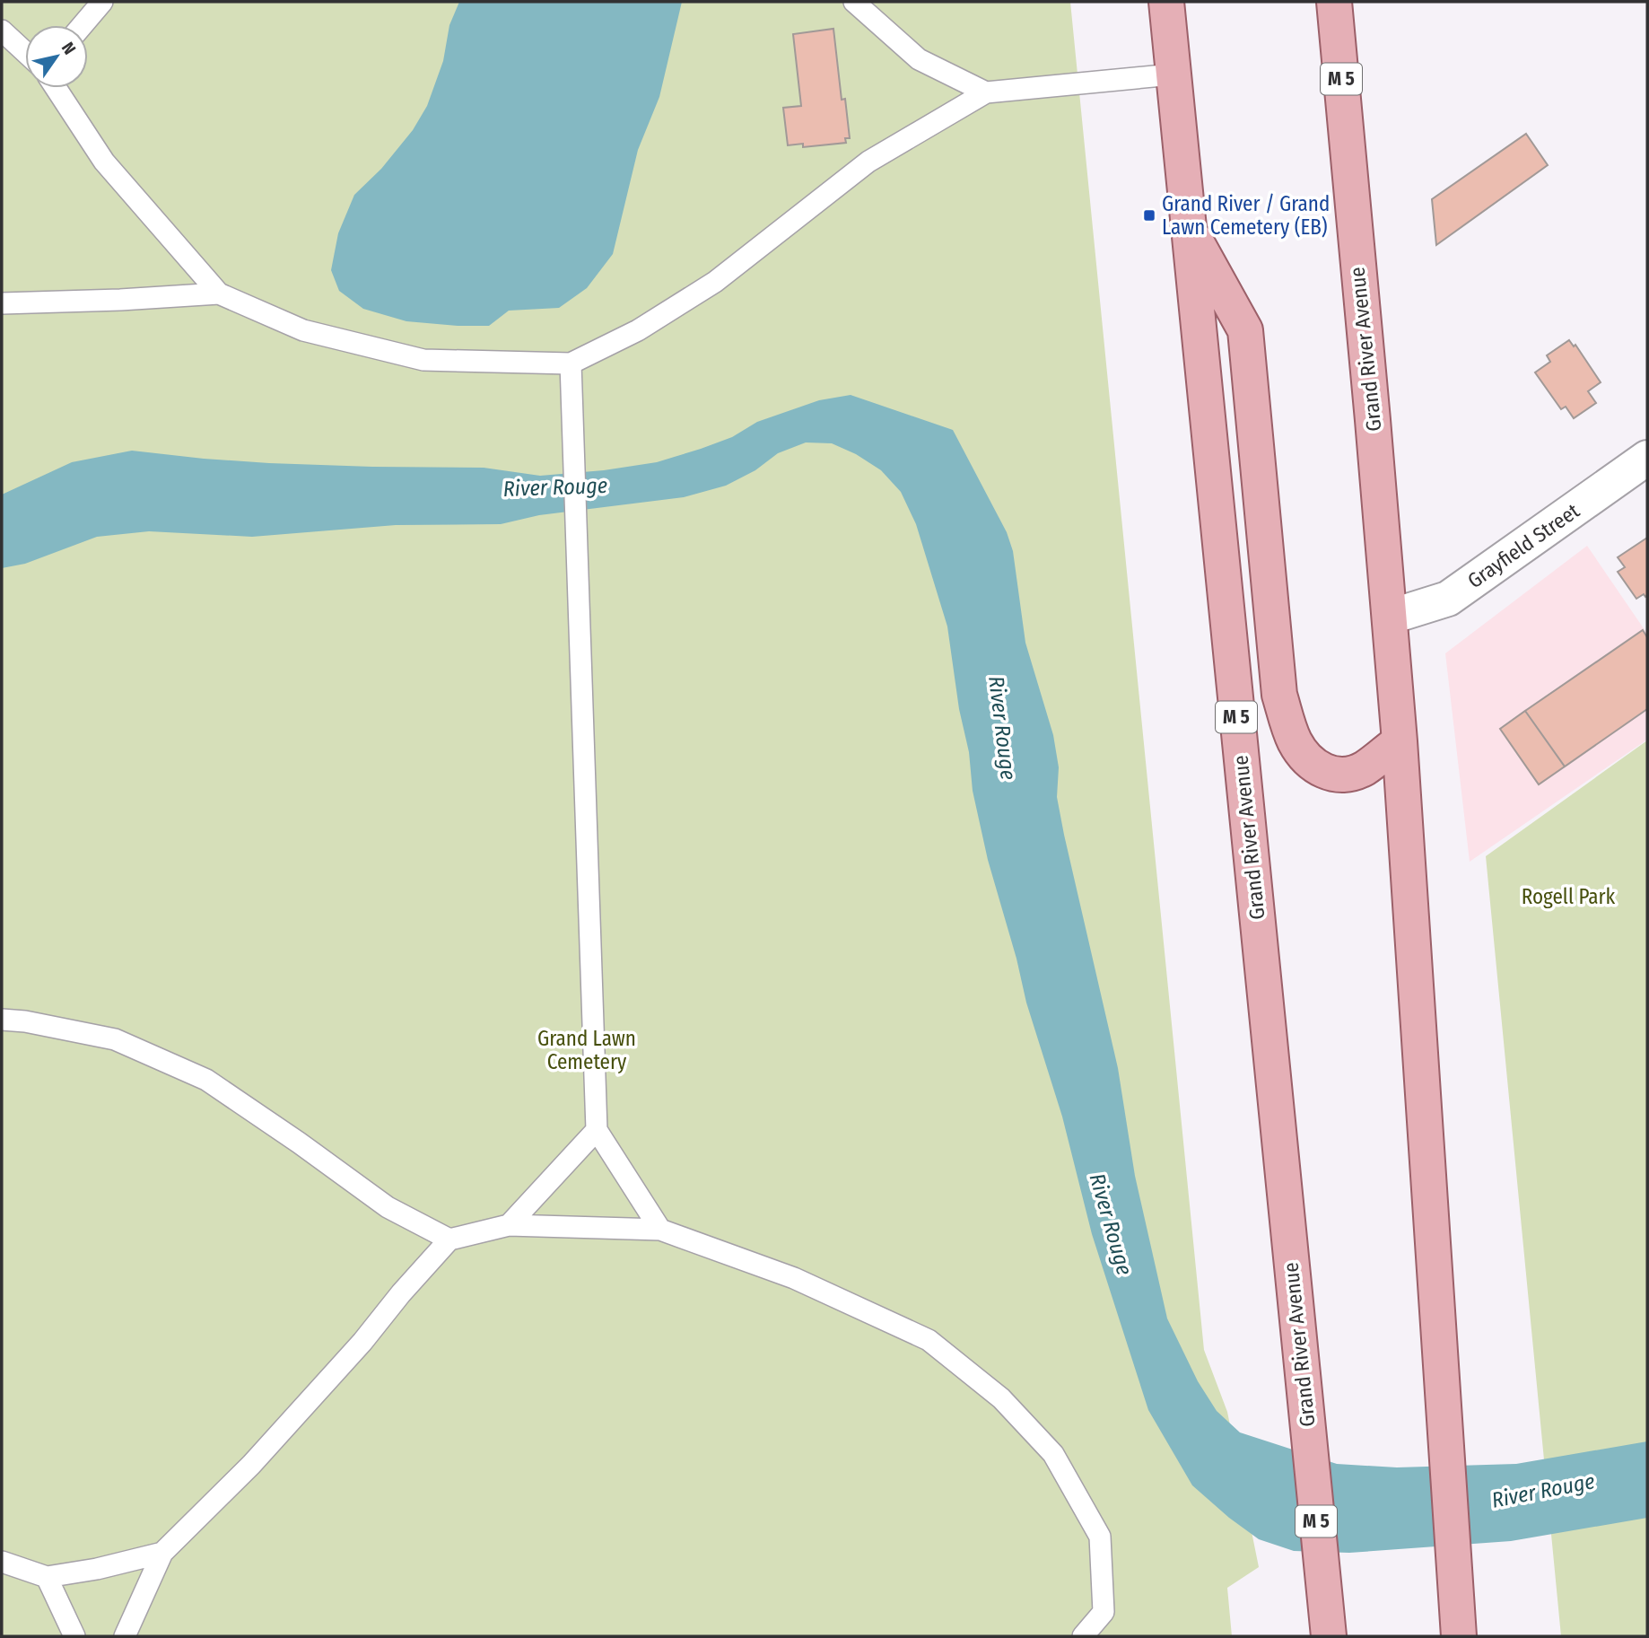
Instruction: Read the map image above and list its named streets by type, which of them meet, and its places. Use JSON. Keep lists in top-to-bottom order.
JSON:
{
  "streets": {
    "main road": ["M 5", "Grand River Avenue"],
    "street": ["Grayfield Street"]
  },
  "crossings": [
    ["Grand River Avenue", "Grayfield Street"]
  ],
  "water": ["River Rouge"],
  "parks": ["Rogell Park", "Grand Lawn Cemetery"],
  "places": {
    "transit": ["Grand River / Grand Lawn Cemetery (EB)"]
  },
  "north": "top right"
}
